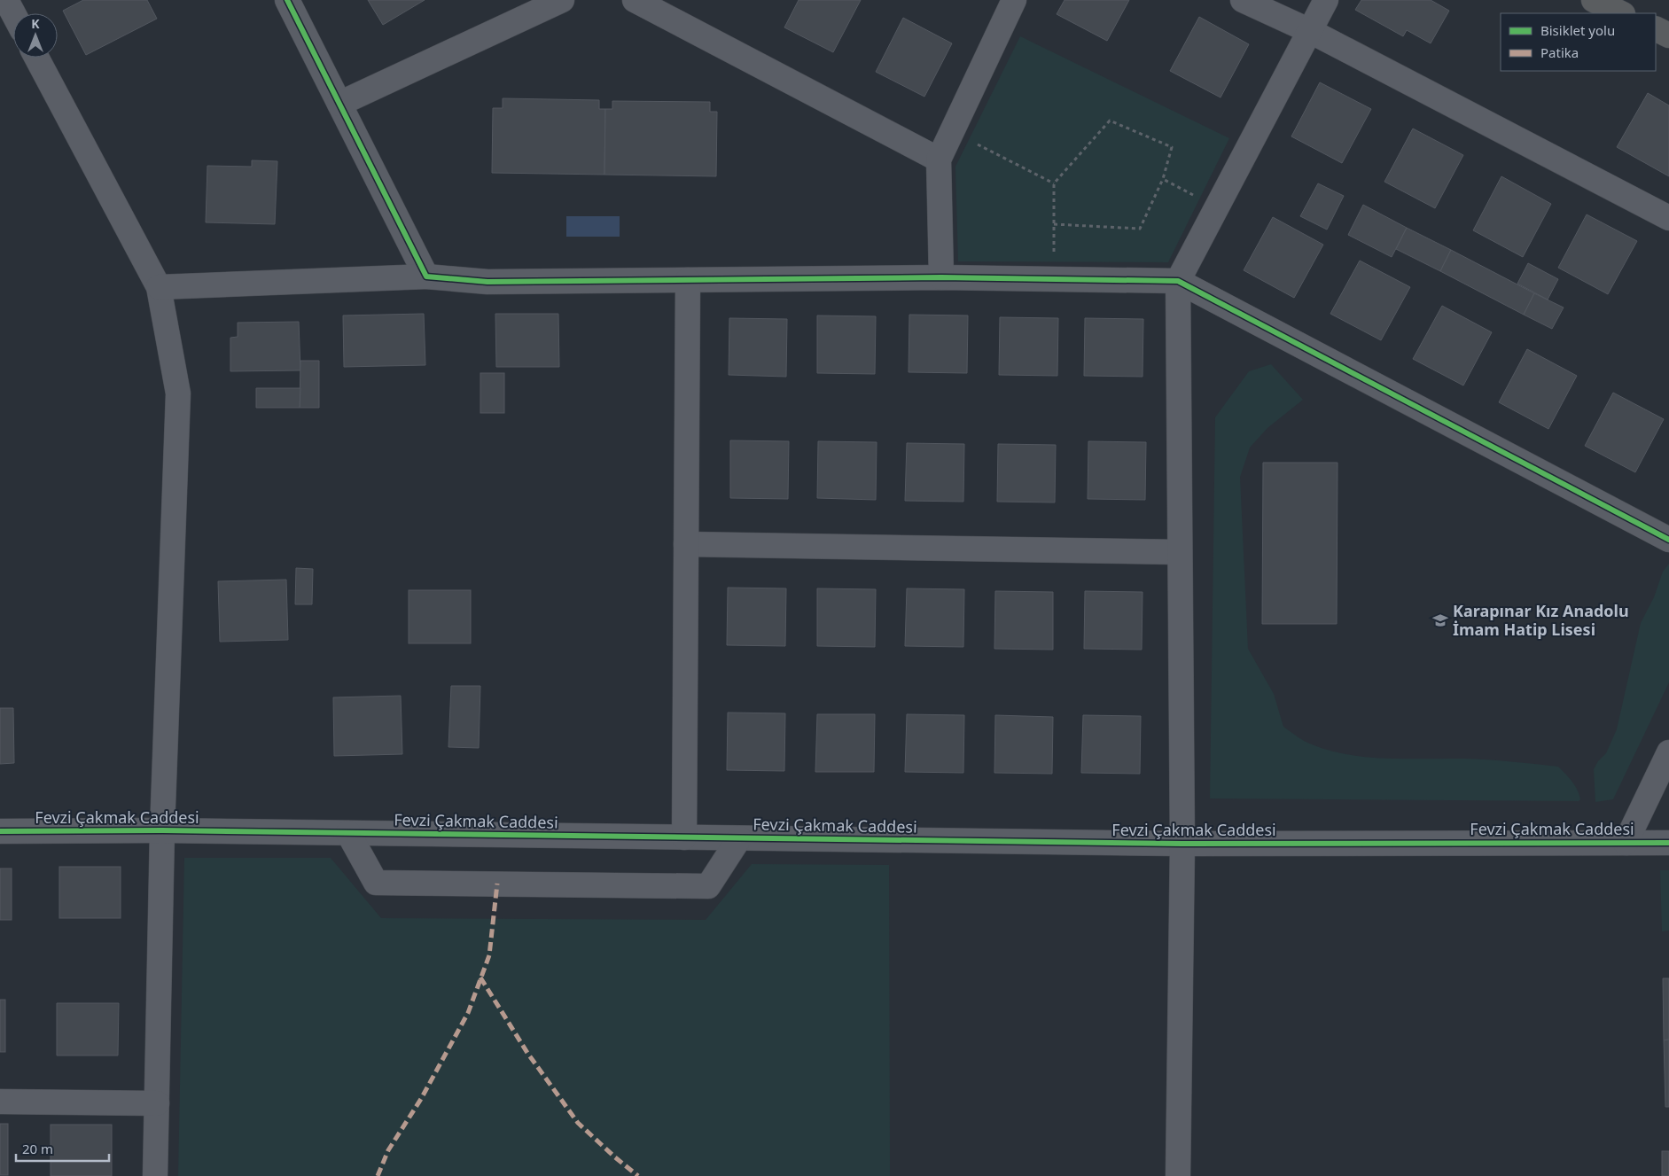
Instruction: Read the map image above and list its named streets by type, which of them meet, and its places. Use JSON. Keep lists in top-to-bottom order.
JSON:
{
  "streets": {
    "street": ["Fevzi Çakmak Caddesi"]
  },
  "places": {
    "school or university": ["Karapınar Kız Anadolu İmam Hatip Lisesi"]
  },
  "legend": ["Bisiklet yolu", "Patika"],
  "scale_bar": "20 m",
  "north": "top"
}
